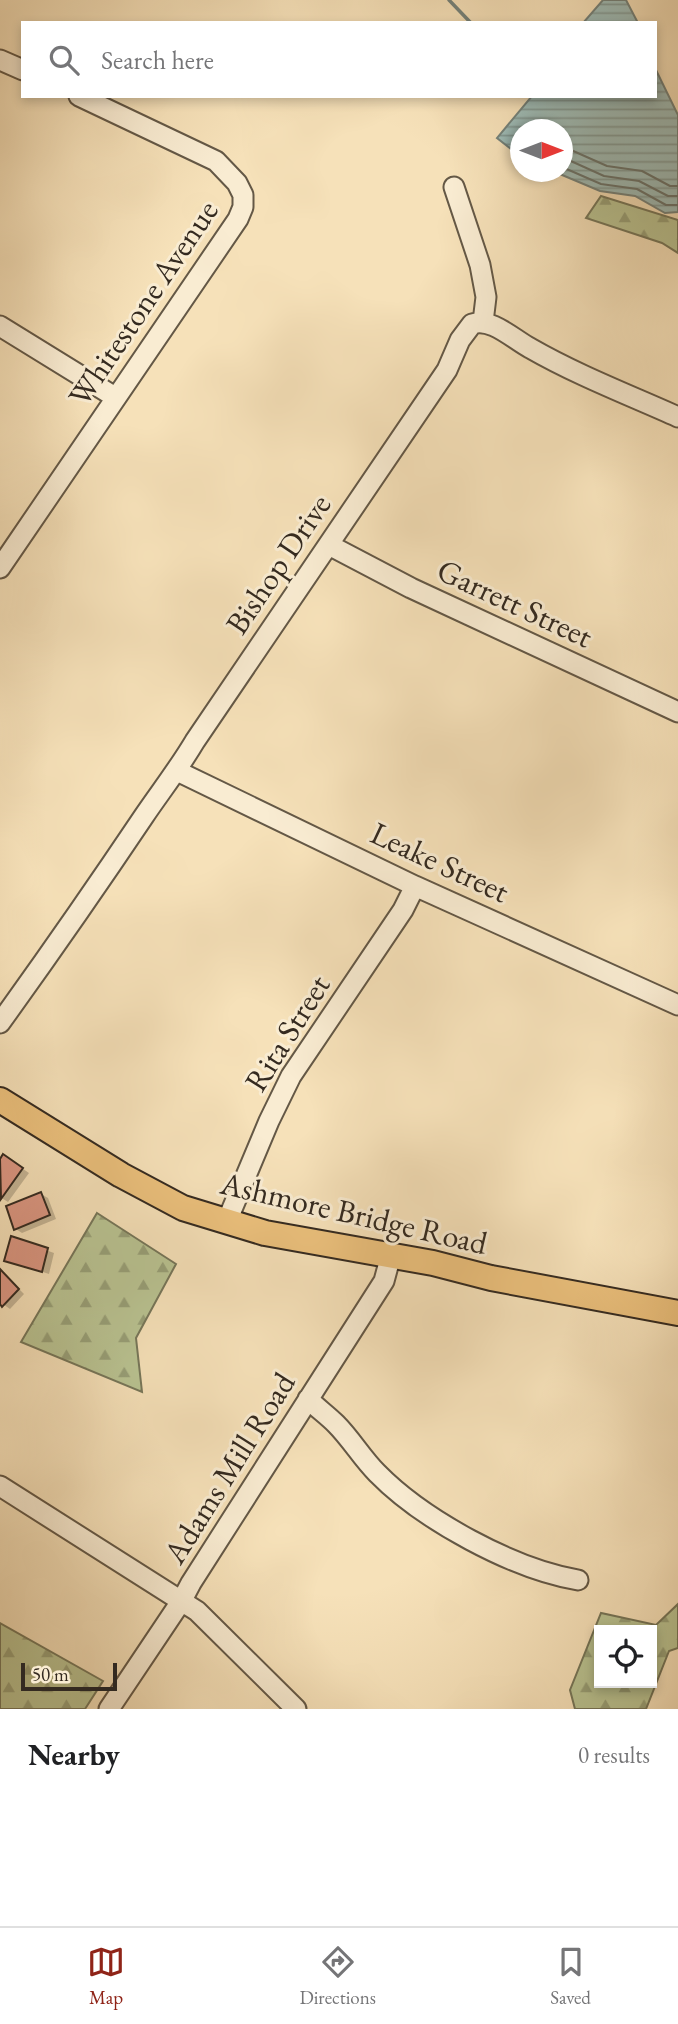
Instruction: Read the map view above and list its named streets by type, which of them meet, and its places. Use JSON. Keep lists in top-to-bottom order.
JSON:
{
  "streets": {
    "main road": ["Ashmore Bridge Road"],
    "street": [
      "Whitestone Avenue",
      "Bishop Drive",
      "Garrett Street",
      "Leake Street",
      "Rita Street",
      "Adams Mill Road"
    ]
  },
  "crossings": [
    ["Bishop Drive", "Garrett Street"],
    ["Bishop Drive", "Leake Street"],
    ["Leake Street", "Rita Street"],
    ["Rita Street", "Ashmore Bridge Road"],
    ["Ashmore Bridge Road", "Adams Mill Road"]
  ],
  "scale_bar": "50 m",
  "north": "right",
  "page": {
    "search": "Search here",
    "scale": "50 m",
    "heading": ["Nearby", "0 results"],
    "nav": ["Map", "Directions", "Saved"]
  }
}
